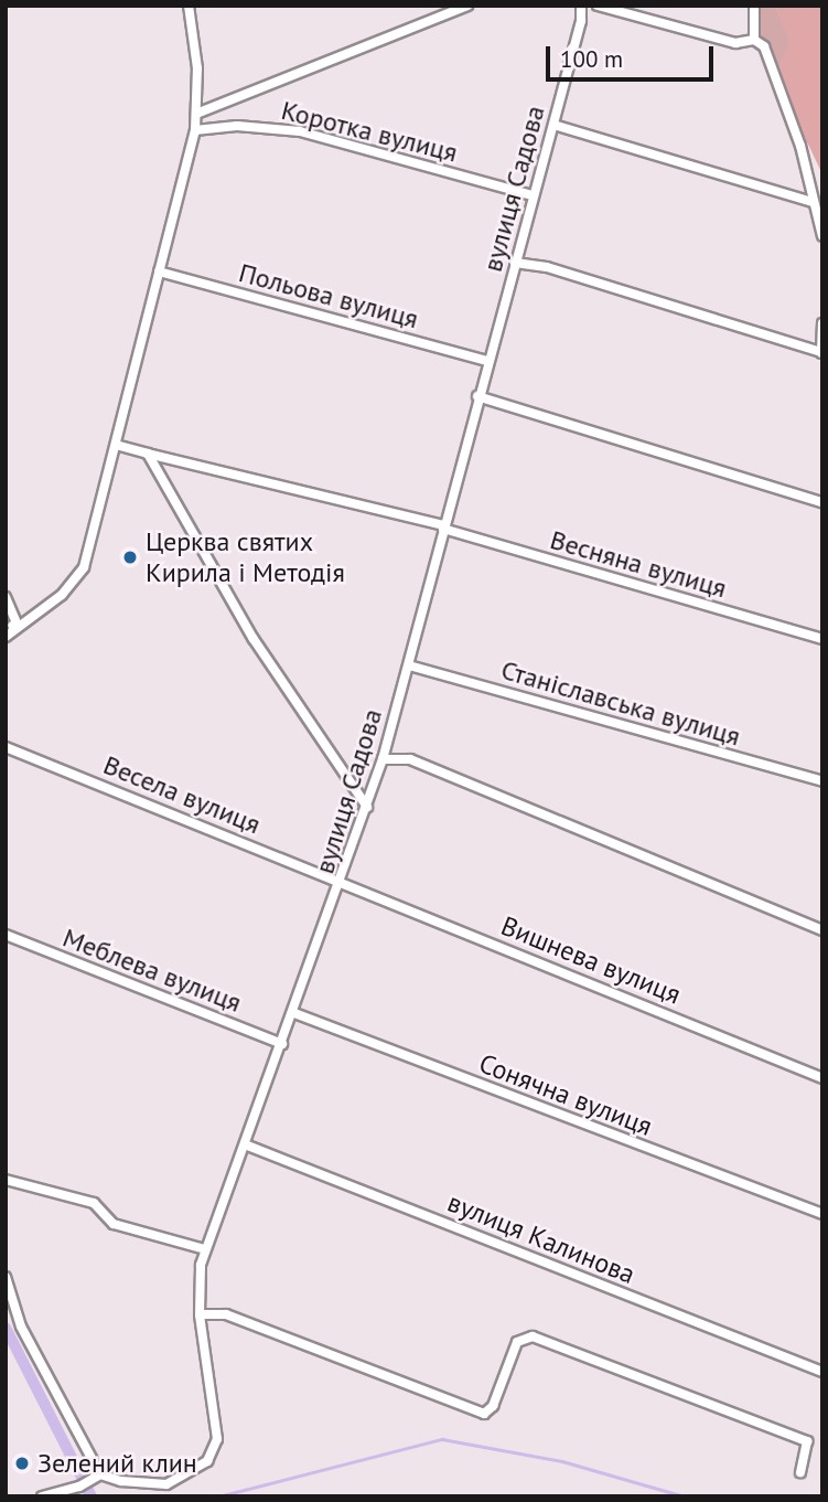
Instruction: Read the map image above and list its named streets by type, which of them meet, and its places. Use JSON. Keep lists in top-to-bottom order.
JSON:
{
  "streets": {
    "street": [
      "Коротка вулиця",
      "вулиця Садова",
      "Польова вулиця",
      "Весняна вулиця",
      "Станіславська вулиця",
      "Весела вулиця",
      "Вишнева вулиця",
      "Меблева вулиця",
      "Сонячна вулиця",
      "вулиця Калинова"
    ]
  },
  "crossings": [
    ["Коротка вулиця", "вулиця Садова"],
    ["вулиця Садова", "Польова вулиця"],
    ["вулиця Садова", "Весняна вулиця"],
    ["вулиця Садова", "Станіславська вулиця"],
    ["вулиця Садова", "Весела вулиця"],
    ["вулиця Садова", "Вишнева вулиця"],
    ["вулиця Садова", "Меблева вулиця"],
    ["вулиця Садова", "Сонячна вулиця"],
    ["вулиця Садова", "вулиця Калинова"],
    ["Весела вулиця", "Вишнева вулиця"]
  ],
  "places": ["Церква святих Кирила і Методія", "Зелений клин"],
  "scale_bar": "100 m"
}
